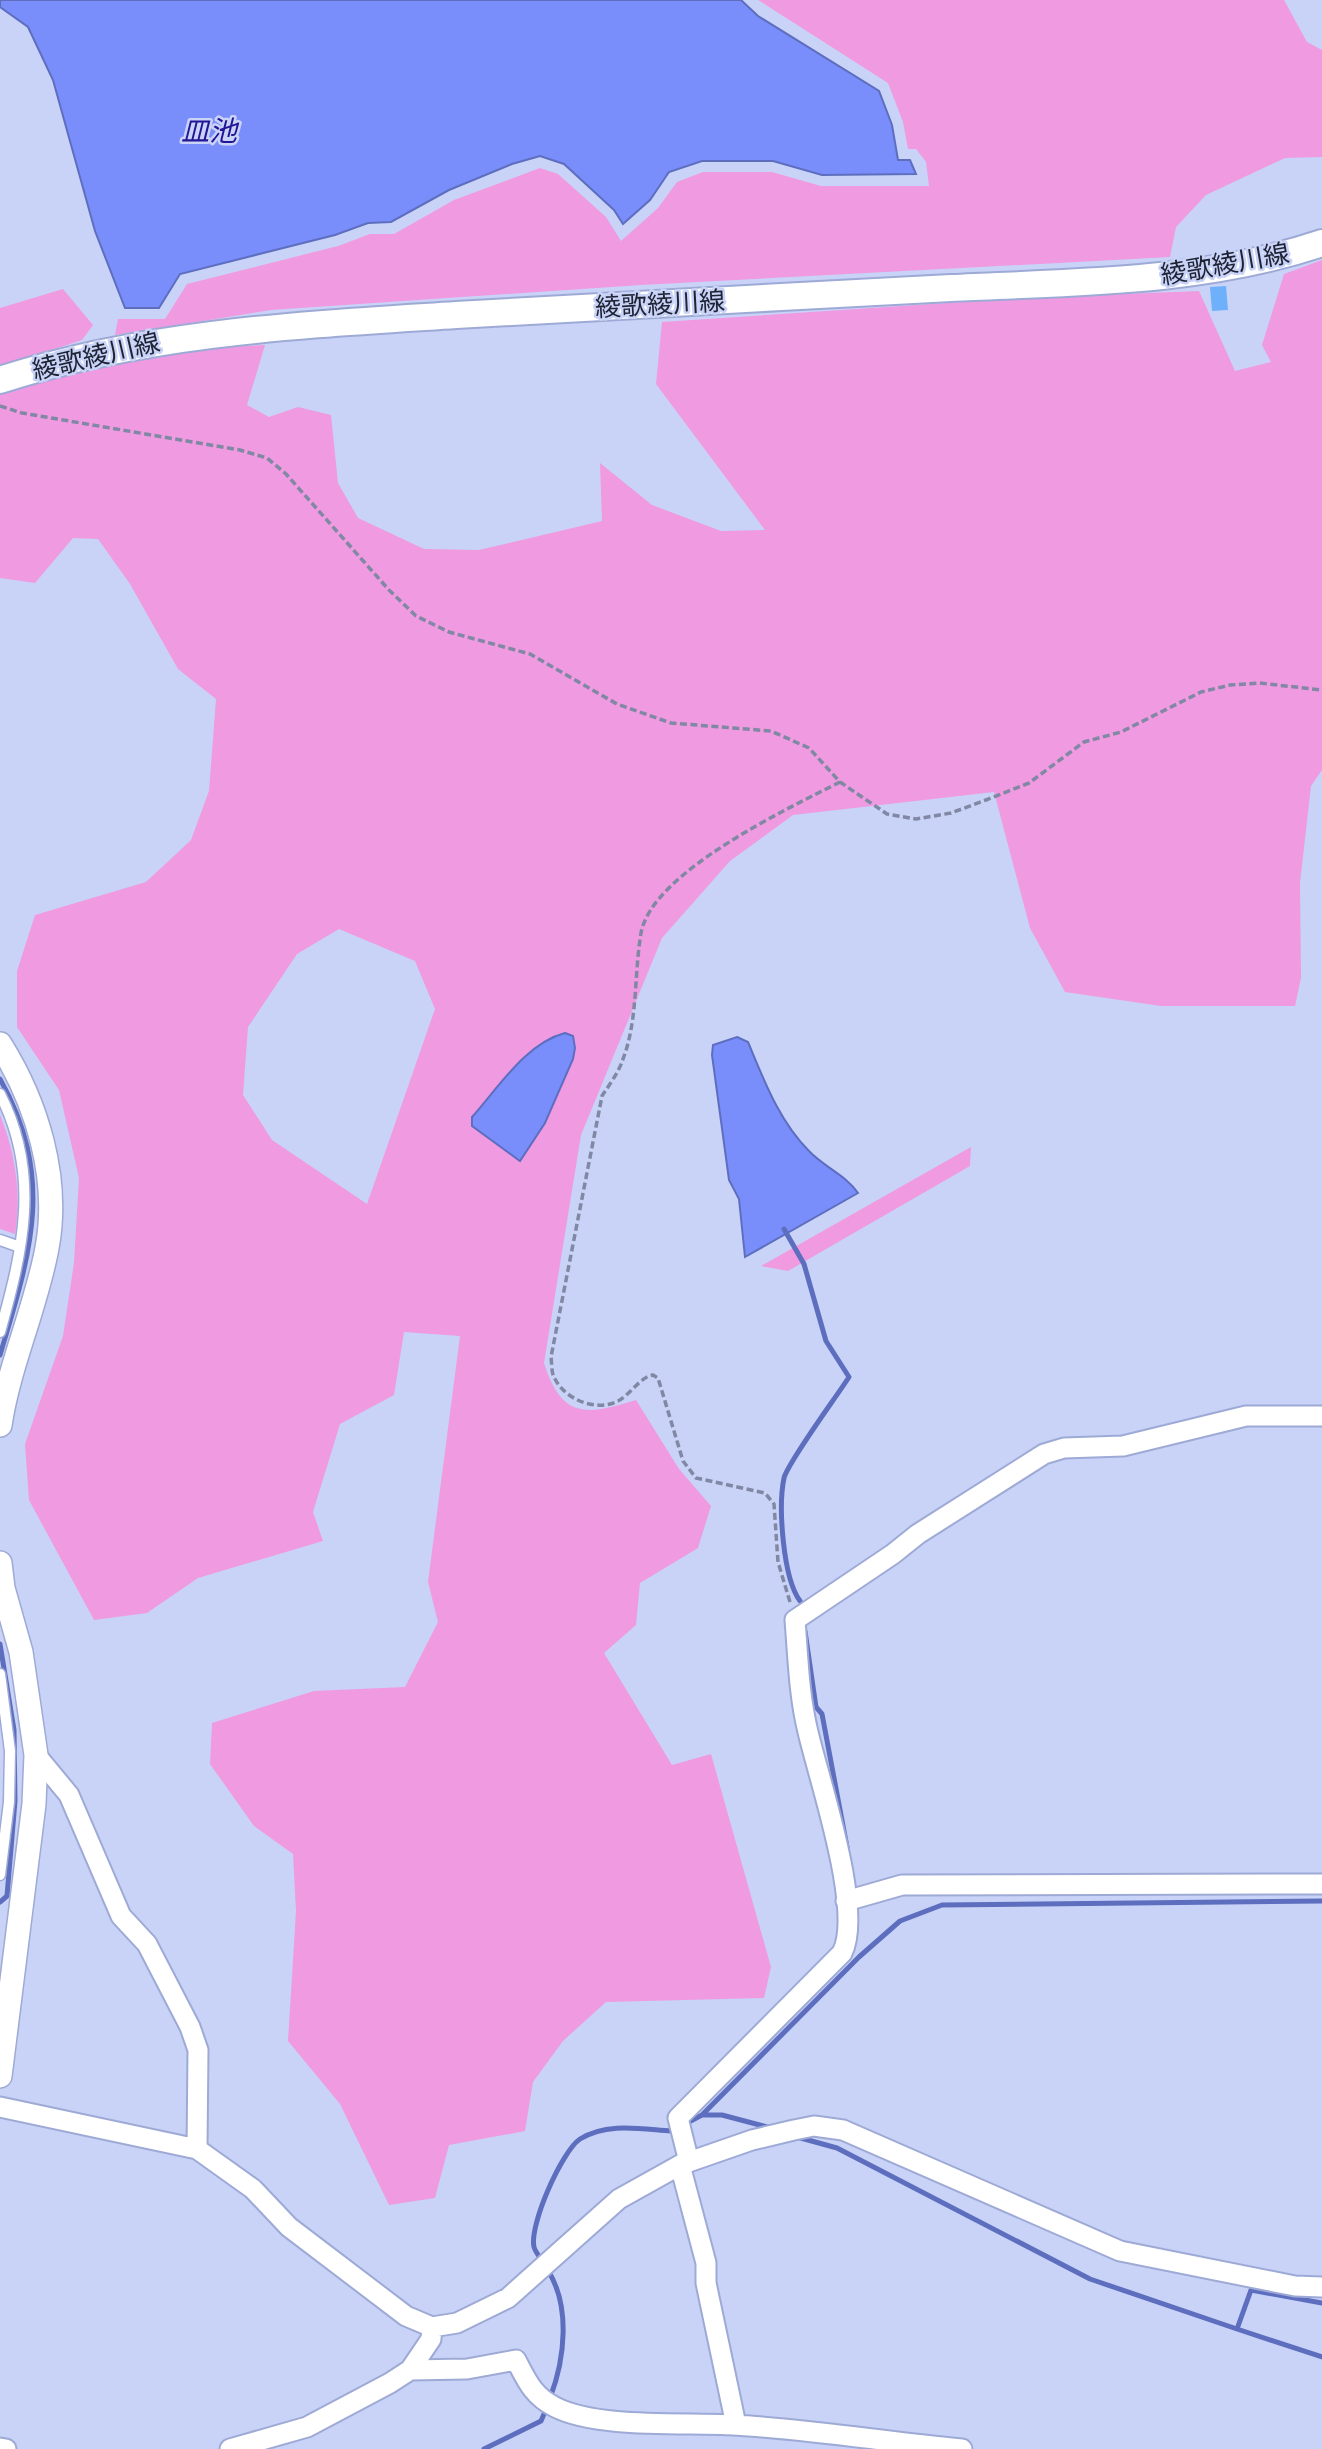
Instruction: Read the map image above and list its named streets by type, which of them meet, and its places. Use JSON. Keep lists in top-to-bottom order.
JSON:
{
  "streets": {
    "main road": ["綾歌綾川線"]
  },
  "water": ["皿池"]
}
